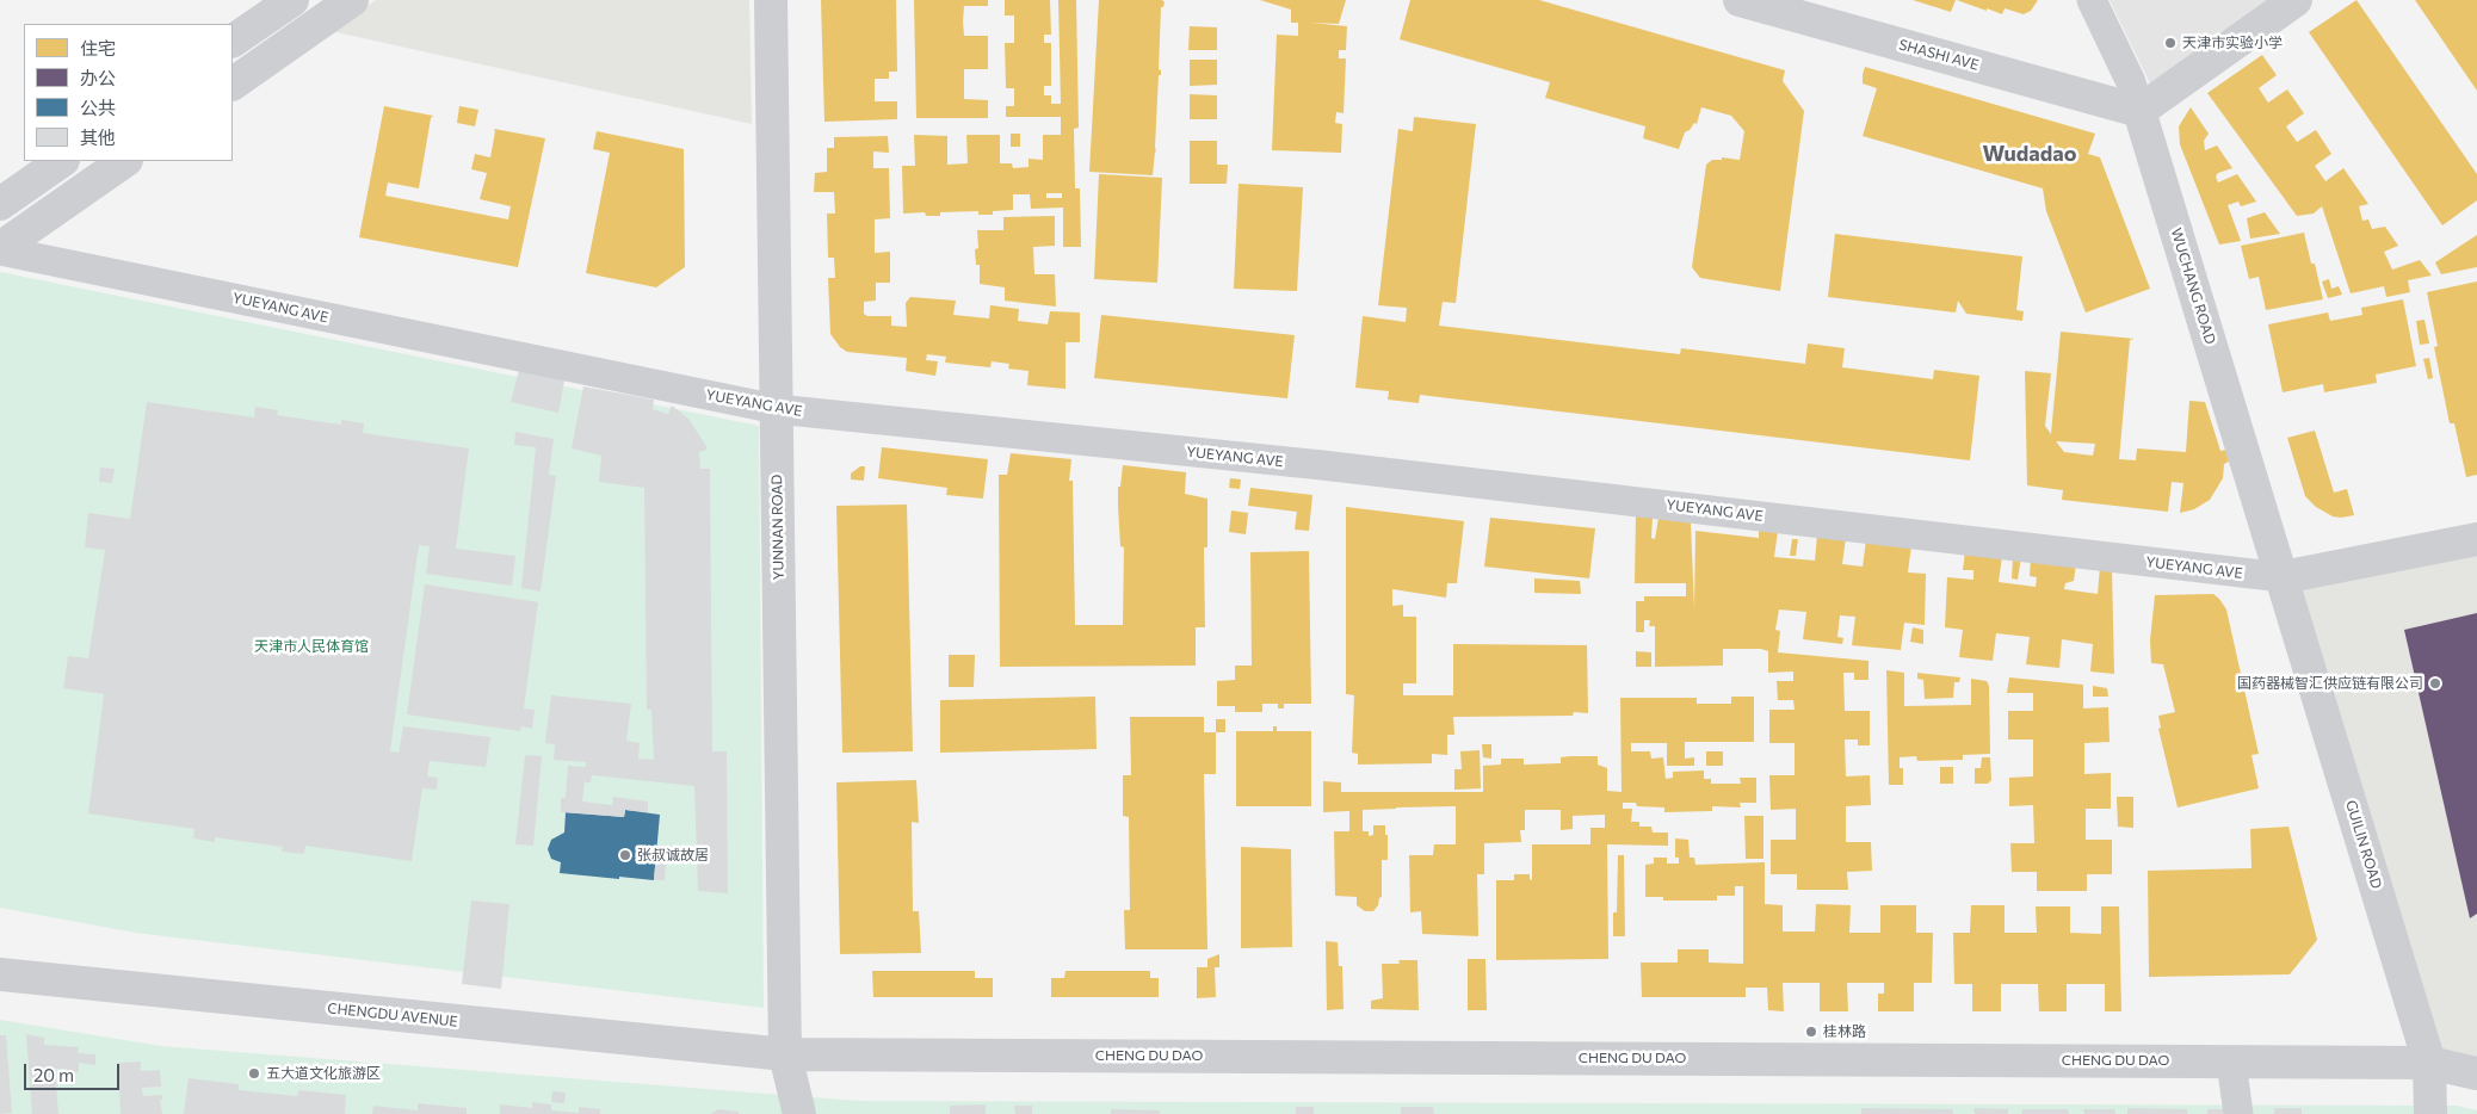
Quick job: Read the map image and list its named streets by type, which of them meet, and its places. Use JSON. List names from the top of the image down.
{
  "streets": {
    "street": [
      "SHASHI AVE",
      "WUCHANG ROAD",
      "YUEYANG AVE",
      "YUNNAN ROAD",
      "GUILIN ROAD",
      "CHENGDU AVENUE",
      "CHENG DU DAO"
    ]
  },
  "crossings": [
    ["SHASHI AVE", "WUCHANG ROAD"],
    ["WUCHANG ROAD", "YUEYANG AVE"],
    ["WUCHANG ROAD", "GUILIN ROAD"],
    ["YUEYANG AVE", "YUNNAN ROAD"],
    ["YUEYANG AVE", "GUILIN ROAD"],
    ["YUNNAN ROAD", "CHENGDU AVENUE"],
    ["YUNNAN ROAD", "CHENG DU DAO"],
    ["GUILIN ROAD", "CHENG DU DAO"],
    ["CHENGDU AVENUE", "CHENG DU DAO"]
  ],
  "districts": ["Wudadao"],
  "parks": ["天津市人民体育馆"],
  "places": [
    "天津市实验小学",
    "国药器械智汇供应链有限公司",
    "张叔诚故居",
    "桂林路",
    "五大道文化旅游区"
  ],
  "legend": [
    "住宅",
    "办公",
    "公共",
    "其他"
  ],
  "scale_bar": "20 m"
}
